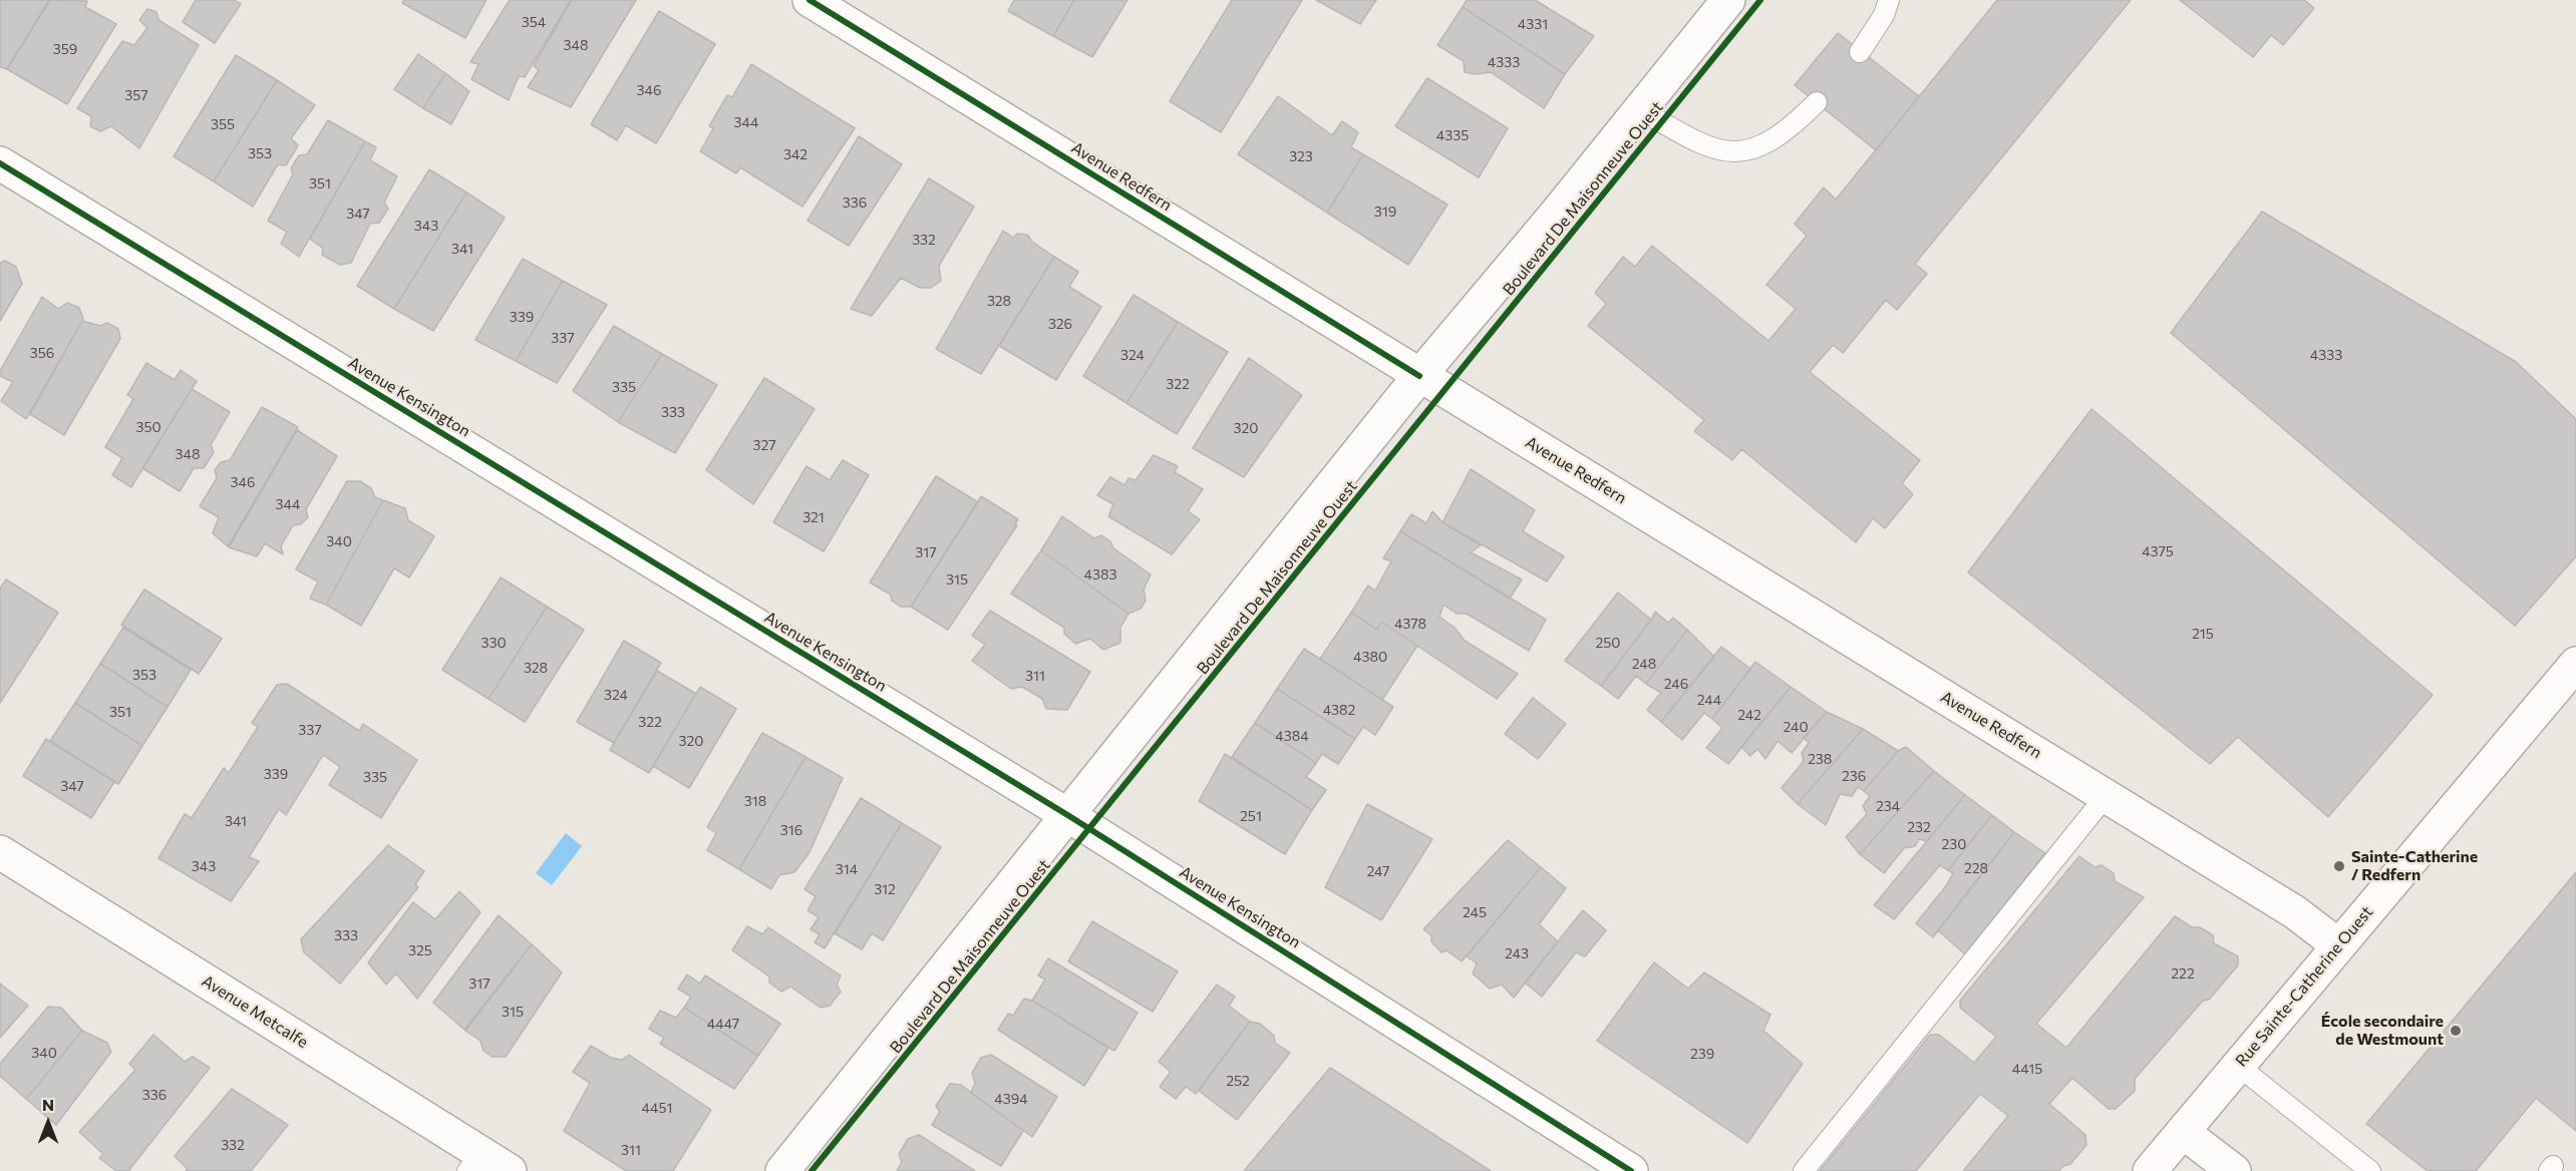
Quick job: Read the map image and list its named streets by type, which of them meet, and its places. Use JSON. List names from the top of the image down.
{
  "streets": {
    "street": [
      "Avenue Redfern",
      "Boulevard De Maisonneuve Ouest",
      "Avenue Kensington",
      "Rue Sainte-Catherine Ouest",
      "Avenue Metcalfe"
    ]
  },
  "crossings": [
    ["Avenue Redfern", "Boulevard De Maisonneuve Ouest"],
    ["Avenue Redfern", "Rue Sainte-Catherine Ouest"],
    ["Boulevard De Maisonneuve Ouest", "Avenue Kensington"]
  ],
  "places": ["Sainte-Catherine / Redfern", "École secondaire de Westmount"],
  "house_numbers": [
    "354",
    "4331",
    "348",
    "359",
    "4333",
    "346",
    "357",
    "344",
    "355",
    "4335",
    "353",
    "342",
    "323",
    "351",
    "336",
    "319",
    "347",
    "343",
    "332",
    "341",
    "328",
    "339",
    "326",
    "337",
    "356",
    "324",
    "4333",
    "322",
    "335",
    "333",
    "350",
    "320",
    "327",
    "348",
    "346",
    "344",
    "321",
    "340",
    "4375",
    "317",
    "4383",
    "315",
    "4378",
    "215",
    "330",
    "250",
    "4380",
    "248",
    "328",
    "353",
    "311",
    "246",
    "324",
    "244",
    "4382",
    "351",
    "242",
    "322",
    "240",
    "337",
    "4384",
    "320",
    "238",
    "339",
    "236",
    "335",
    "347",
    "318",
    "234",
    "251",
    "341",
    "232",
    "316",
    "230",
    "343",
    "228",
    "314",
    "247",
    "312",
    "245",
    "333",
    "325",
    "243",
    "222",
    "317",
    "315",
    "4447",
    "340",
    "239",
    "4415",
    "252",
    "336",
    "4394",
    "4451",
    "332",
    "311"
  ],
  "north": "top"
}
